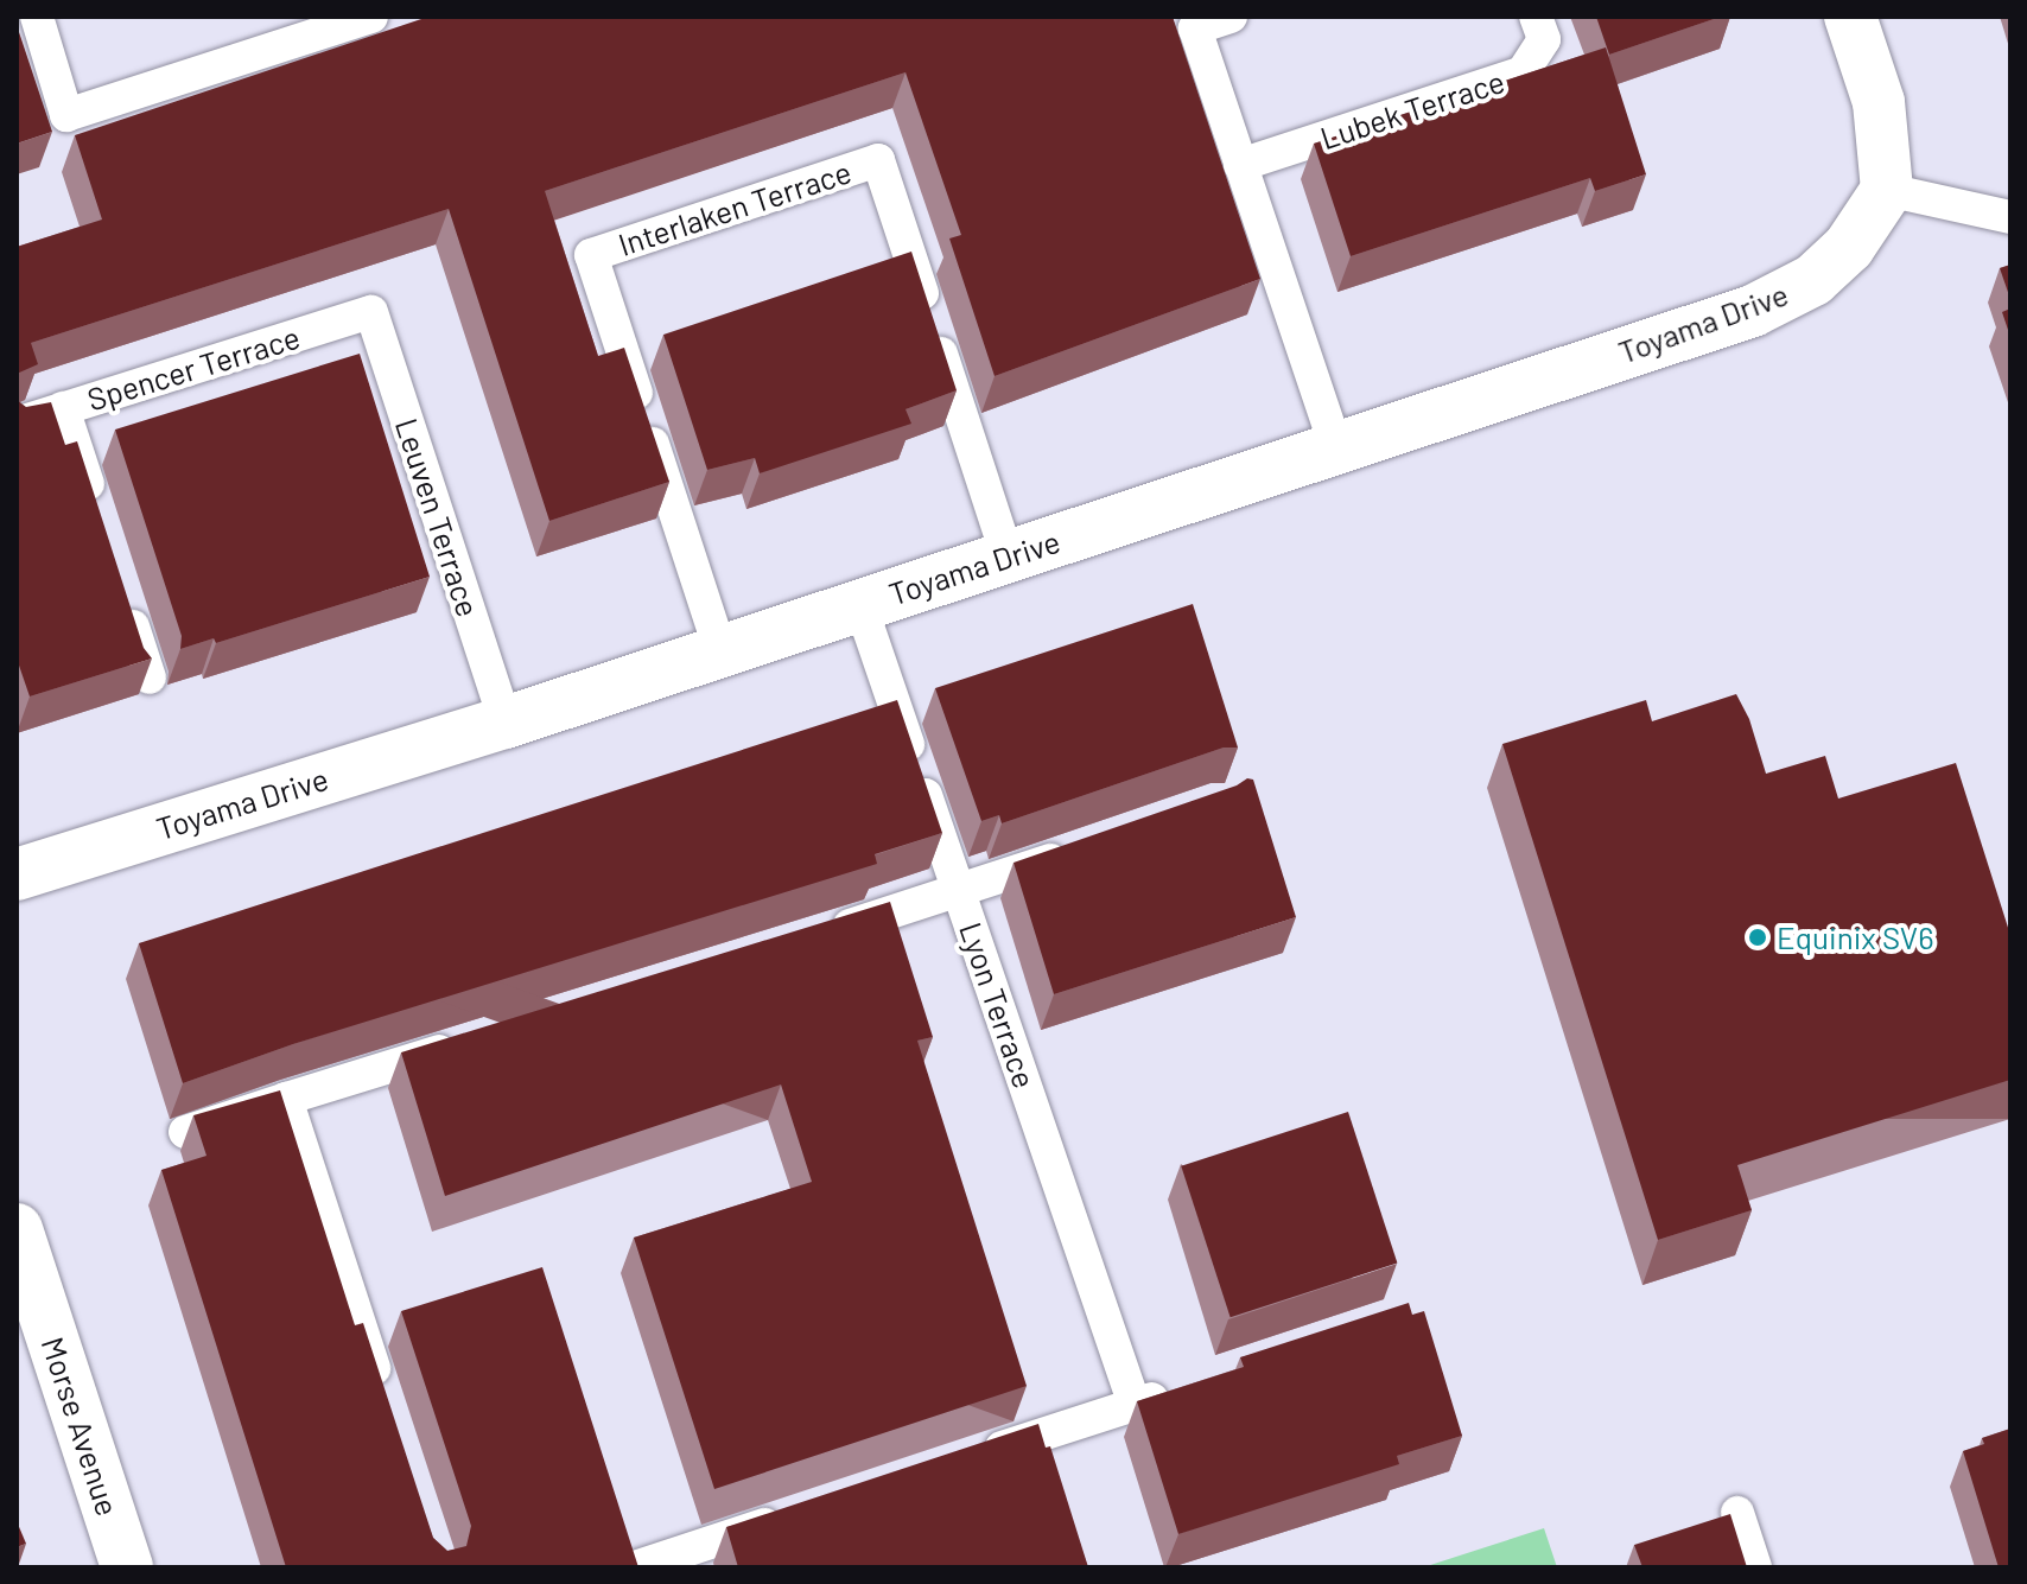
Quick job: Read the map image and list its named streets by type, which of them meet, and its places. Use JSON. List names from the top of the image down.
{
  "streets": {
    "street": ["Toyama Drive", "Morse Avenue"],
    "lane": [
      "Lubek Terrace",
      "Interlaken Terrace",
      "Spencer Terrace",
      "Leuven Terrace",
      "Lyon Terrace"
    ]
  },
  "crossings": [
    ["Interlaken Terrace", "Toyama Drive"],
    ["Toyama Drive", "Leuven Terrace"],
    ["Toyama Drive", "Lyon Terrace"],
    ["Spencer Terrace", "Leuven Terrace"]
  ],
  "places": ["Equinix SV6"]
}
